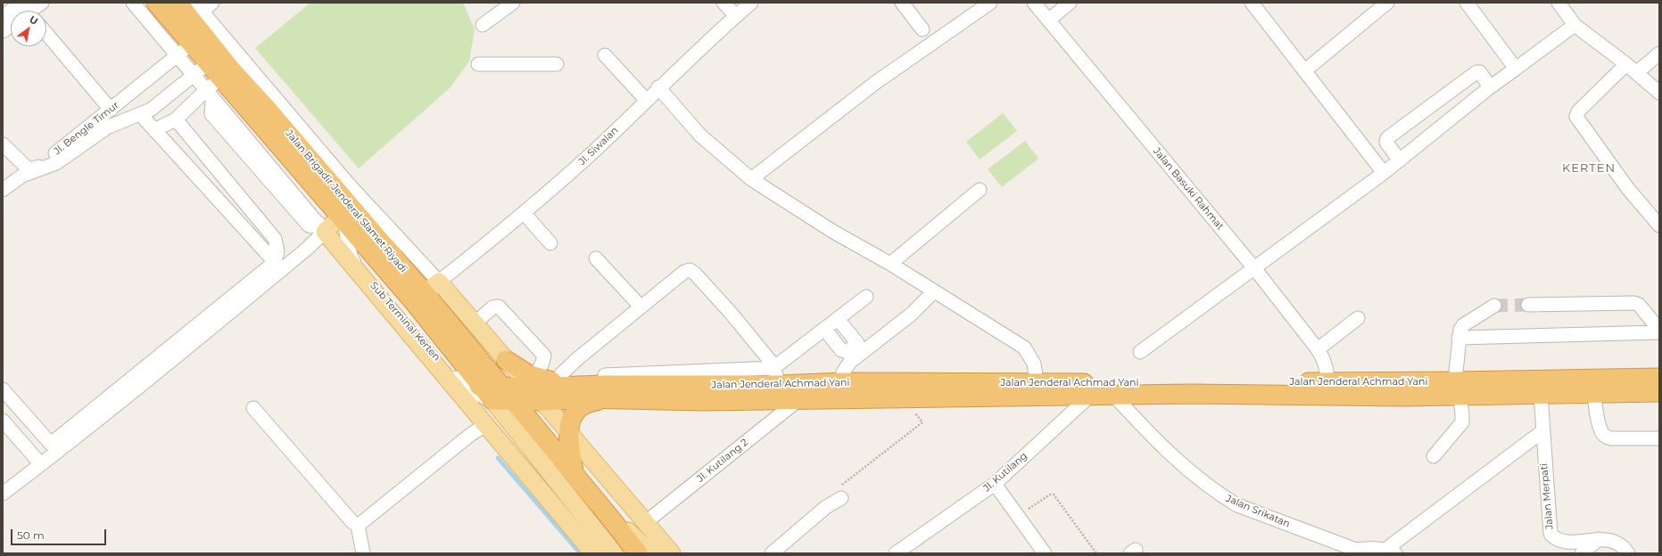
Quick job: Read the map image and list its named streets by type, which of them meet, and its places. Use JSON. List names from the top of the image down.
{
  "streets": {
    "highway": ["Jalan Brigadir Jenderal Slamet Riyadi", "Jalan Jenderal Achmad Yani"],
    "street": [
      "Jl. Bengle Timur",
      "Jl. Siwalan",
      "Jalan Basuki Rahmat",
      "Sub Terminal Kerten",
      "Jl. Kutilang 2",
      "Jl. Kutilang",
      "Jalan Merpati",
      "Jalan Srikatan"
    ]
  },
  "crossings": [
    ["Jl. Bengle Timur", "Jalan Brigadir Jenderal Slamet Riyadi"],
    ["Jalan Brigadir Jenderal Slamet Riyadi", "Sub Terminal Kerten"],
    ["Jalan Brigadir Jenderal Slamet Riyadi", "Jalan Jenderal Achmad Yani"],
    ["Sub Terminal Kerten", "Jalan Jenderal Achmad Yani"],
    ["Jalan Jenderal Achmad Yani", "Jl. Kutilang 2"],
    ["Jalan Jenderal Achmad Yani", "Jl. Kutilang"],
    ["Jalan Jenderal Achmad Yani", "Jalan Merpati"],
    ["Jalan Jenderal Achmad Yani", "Jalan Srikatan"]
  ],
  "districts": ["KERTEN"],
  "scale_bar": "50 m",
  "north": "top right"
}
